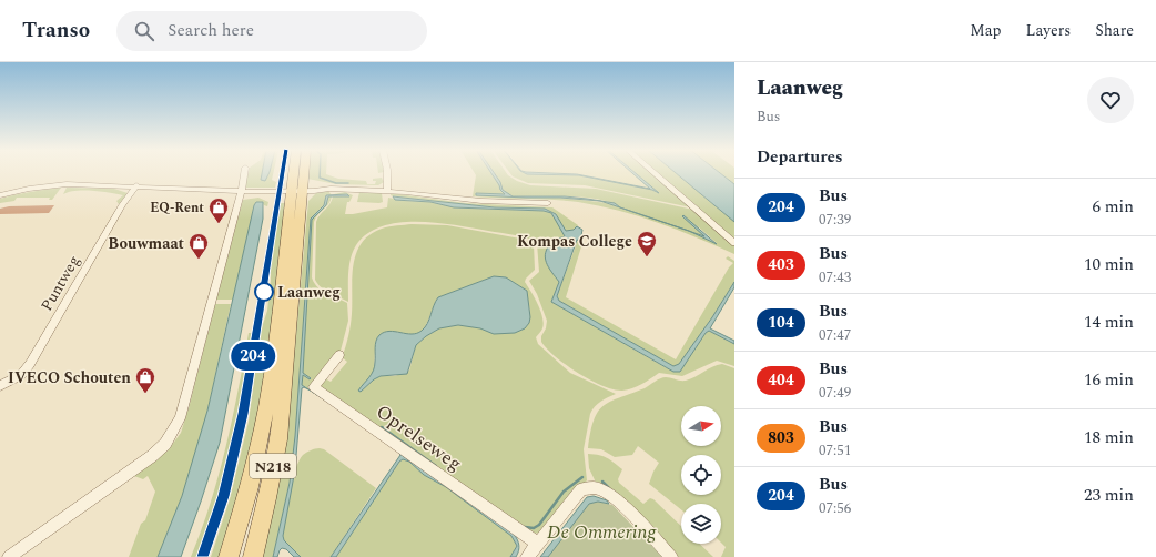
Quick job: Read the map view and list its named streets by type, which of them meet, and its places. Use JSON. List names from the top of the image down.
{
  "streets": {
    "main road": ["N218"],
    "street": ["Puntweg", "Oprelseweg"]
  },
  "parks": ["De Ommering"],
  "places": {
    "shop": ["EQ-Rent", "Bouwmaat", "IVECO Schouten"],
    "school or university": ["Kompas College"],
    "other": ["Laanweg"]
  },
  "lines": ["bus line 204"],
  "north": "right",
  "page": {
    "header": "Transo",
    "search": "Search here",
    "nav": ["Map", "Layers", "Share"],
    "on_map": "204",
    "heading": [
      ["Laanweg", "Bus"],
      "Departures"
    ],
    "list": [
      {
        "mark": "204",
        "name": "Bus",
        "note": "07:39",
        "value": "6 min"
      },
      {
        "mark": "403",
        "name": "Bus",
        "note": "07:43",
        "value": "10 min"
      },
      {
        "mark": "104",
        "name": "Bus",
        "note": "07:47",
        "value": "14 min"
      },
      {
        "mark": "404",
        "name": "Bus",
        "note": "07:49",
        "value": "16 min"
      },
      {
        "mark": "803",
        "name": "Bus",
        "note": "07:51",
        "value": "18 min"
      },
      {
        "mark": "204",
        "name": "Bus",
        "note": "07:56",
        "value": "23 min"
      }
    ]
  }
}
